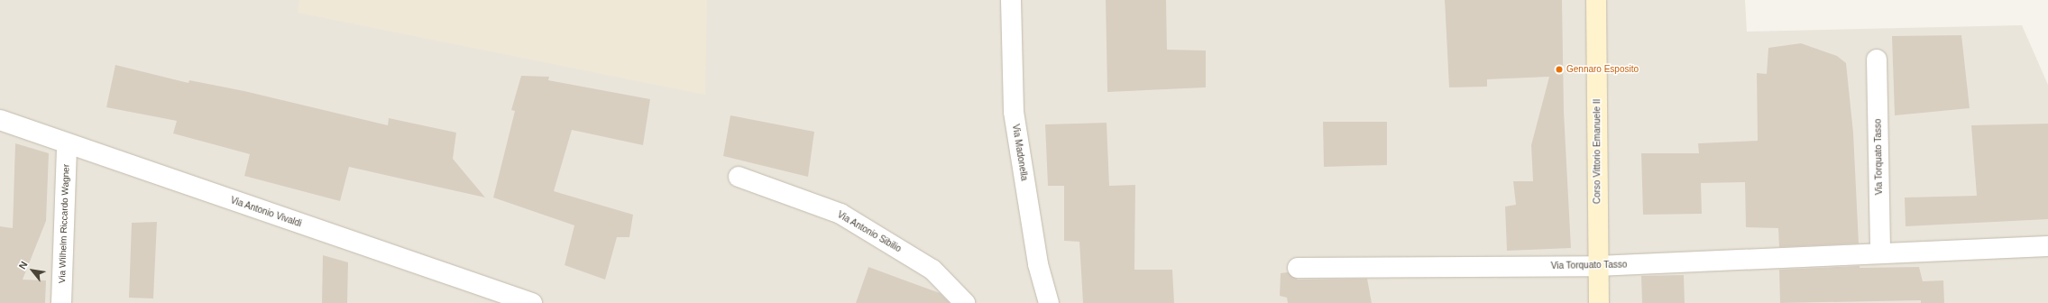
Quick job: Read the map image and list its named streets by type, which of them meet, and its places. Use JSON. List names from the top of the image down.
{
  "streets": {
    "main road": ["Corso Vittorio Emanuele II"],
    "street": [
      "Via Madonella",
      "Via Torquato Tasso",
      "Via Antonio Vivaldi",
      "Via Wilhelm Riccardo Wagner",
      "Via Antonio Sibilio"
    ]
  },
  "crossings": [
    ["Corso Vittorio Emanuele II", "Via Torquato Tasso"],
    ["Via Antonio Vivaldi", "Via Wilhelm Riccardo Wagner"]
  ],
  "places": ["Gennaro Esposito"],
  "north": "top left"
}
